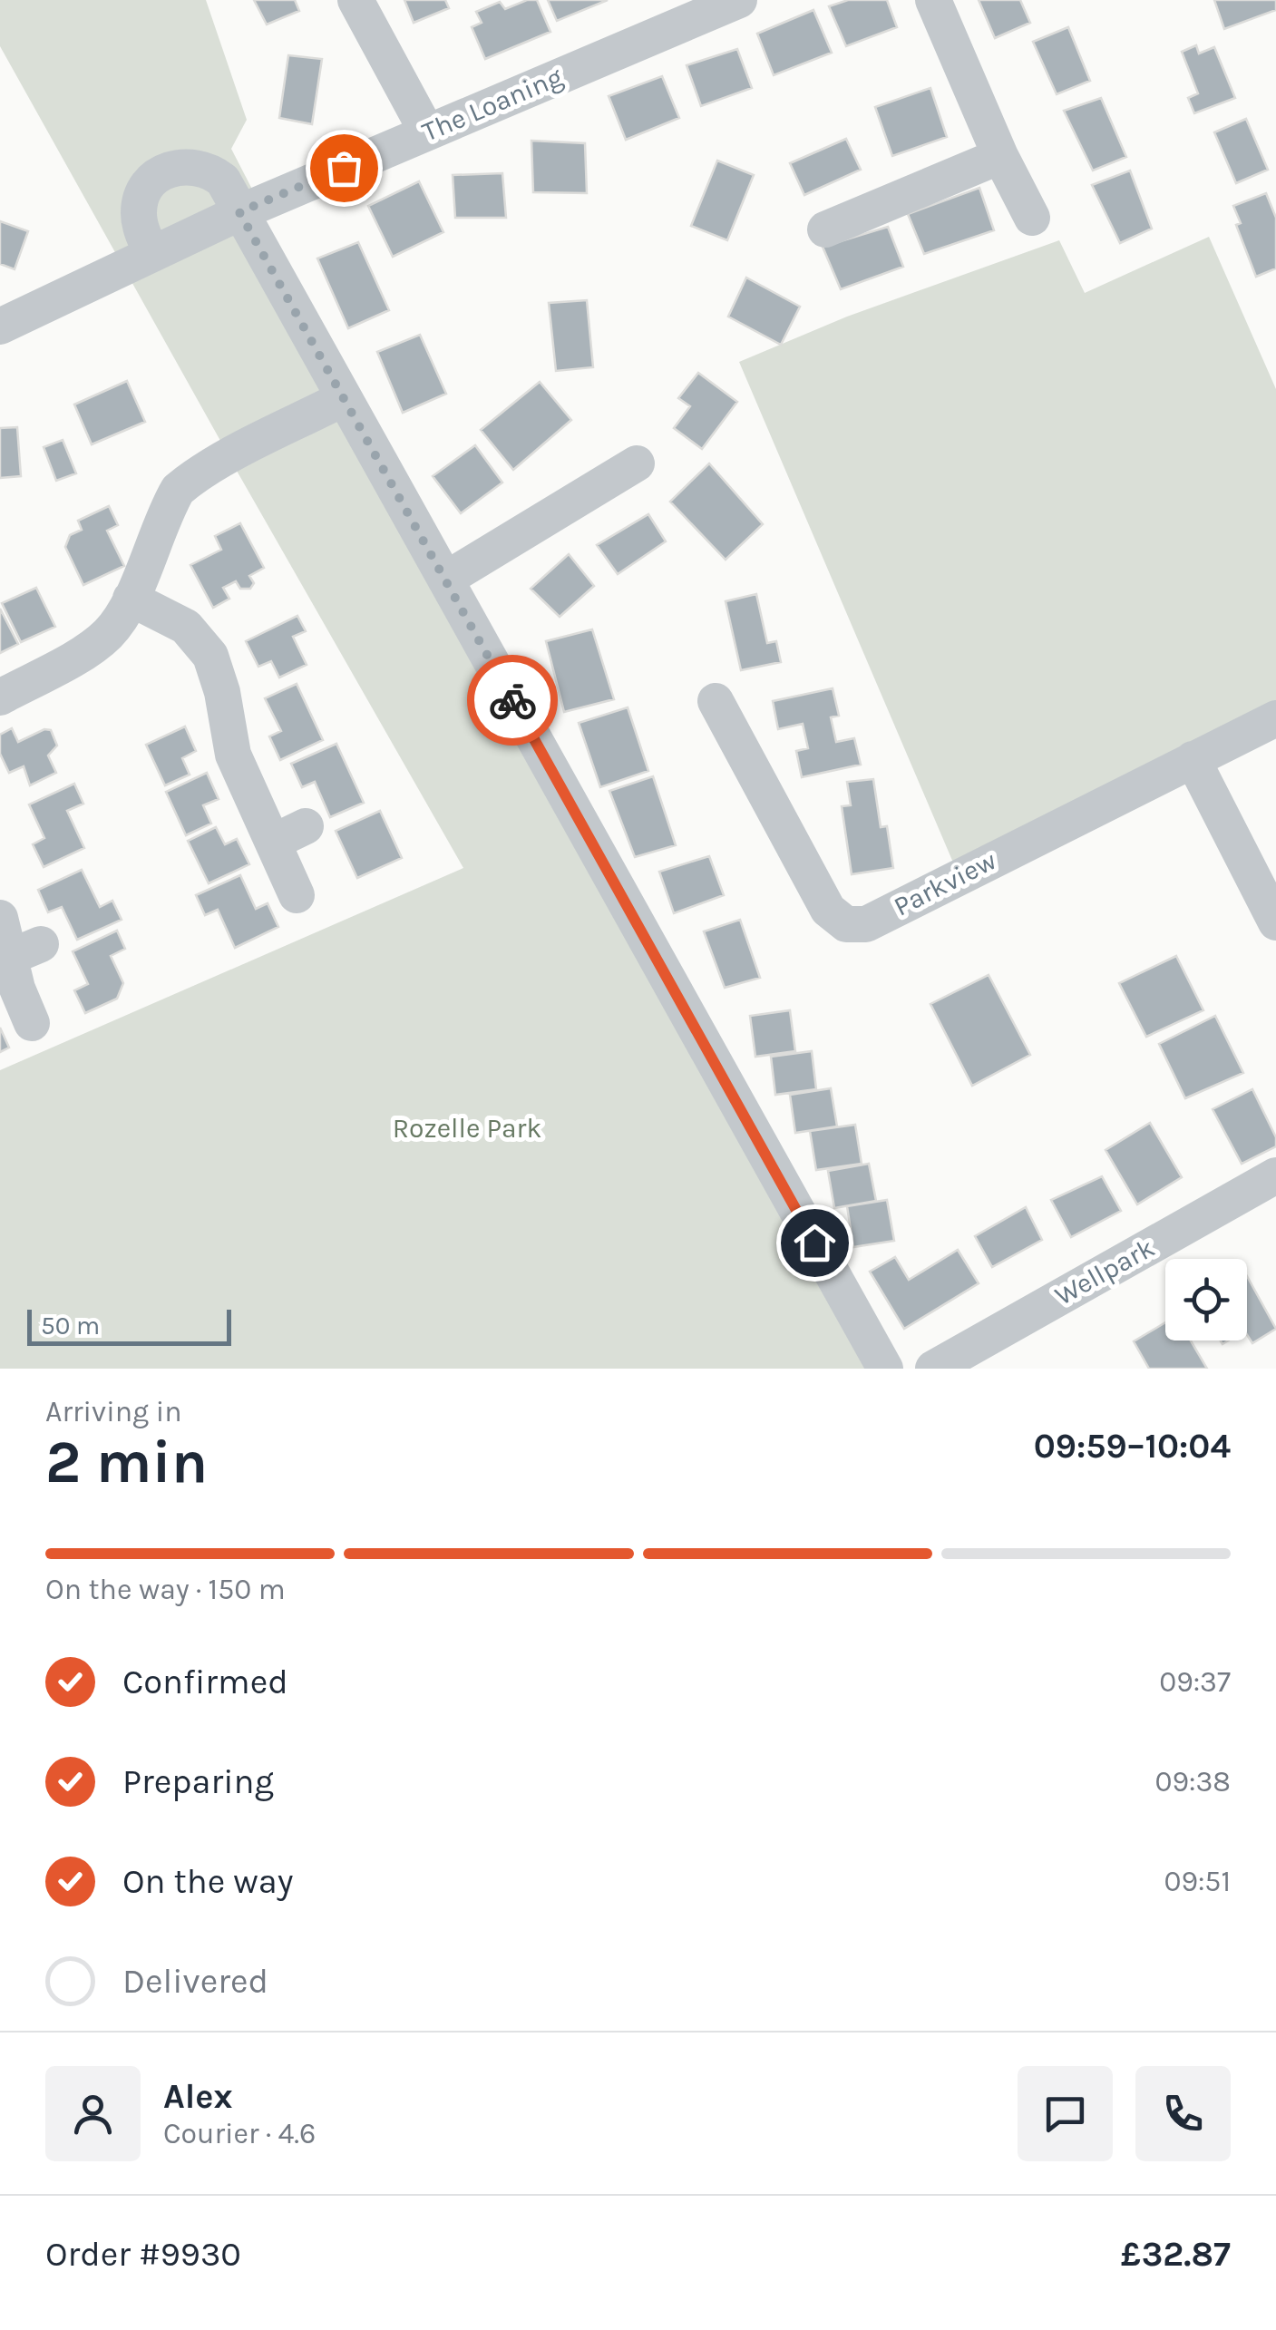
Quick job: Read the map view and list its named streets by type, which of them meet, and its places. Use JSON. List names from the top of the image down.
{
  "streets": {
    "street": ["The Loaning", "Parkview", "Wellpark"]
  },
  "parks": ["Rozelle Park"],
  "scale_bar": "50 m",
  "page": {
    "scale": "50 m",
    "heading": ["2 min", "Arriving in", "09:59–10:04"],
    "panel": [
      "Alex",
      "Courier · 4.6",
      "Order #9930",
      "£32.87"
    ],
    "bar": "On the way · 150 m",
    "list": [
      ["Confirmed", "09:37"],
      ["Preparing", "09:38"],
      ["On the way", "09:51"],
      "Delivered"
    ]
  }
}
